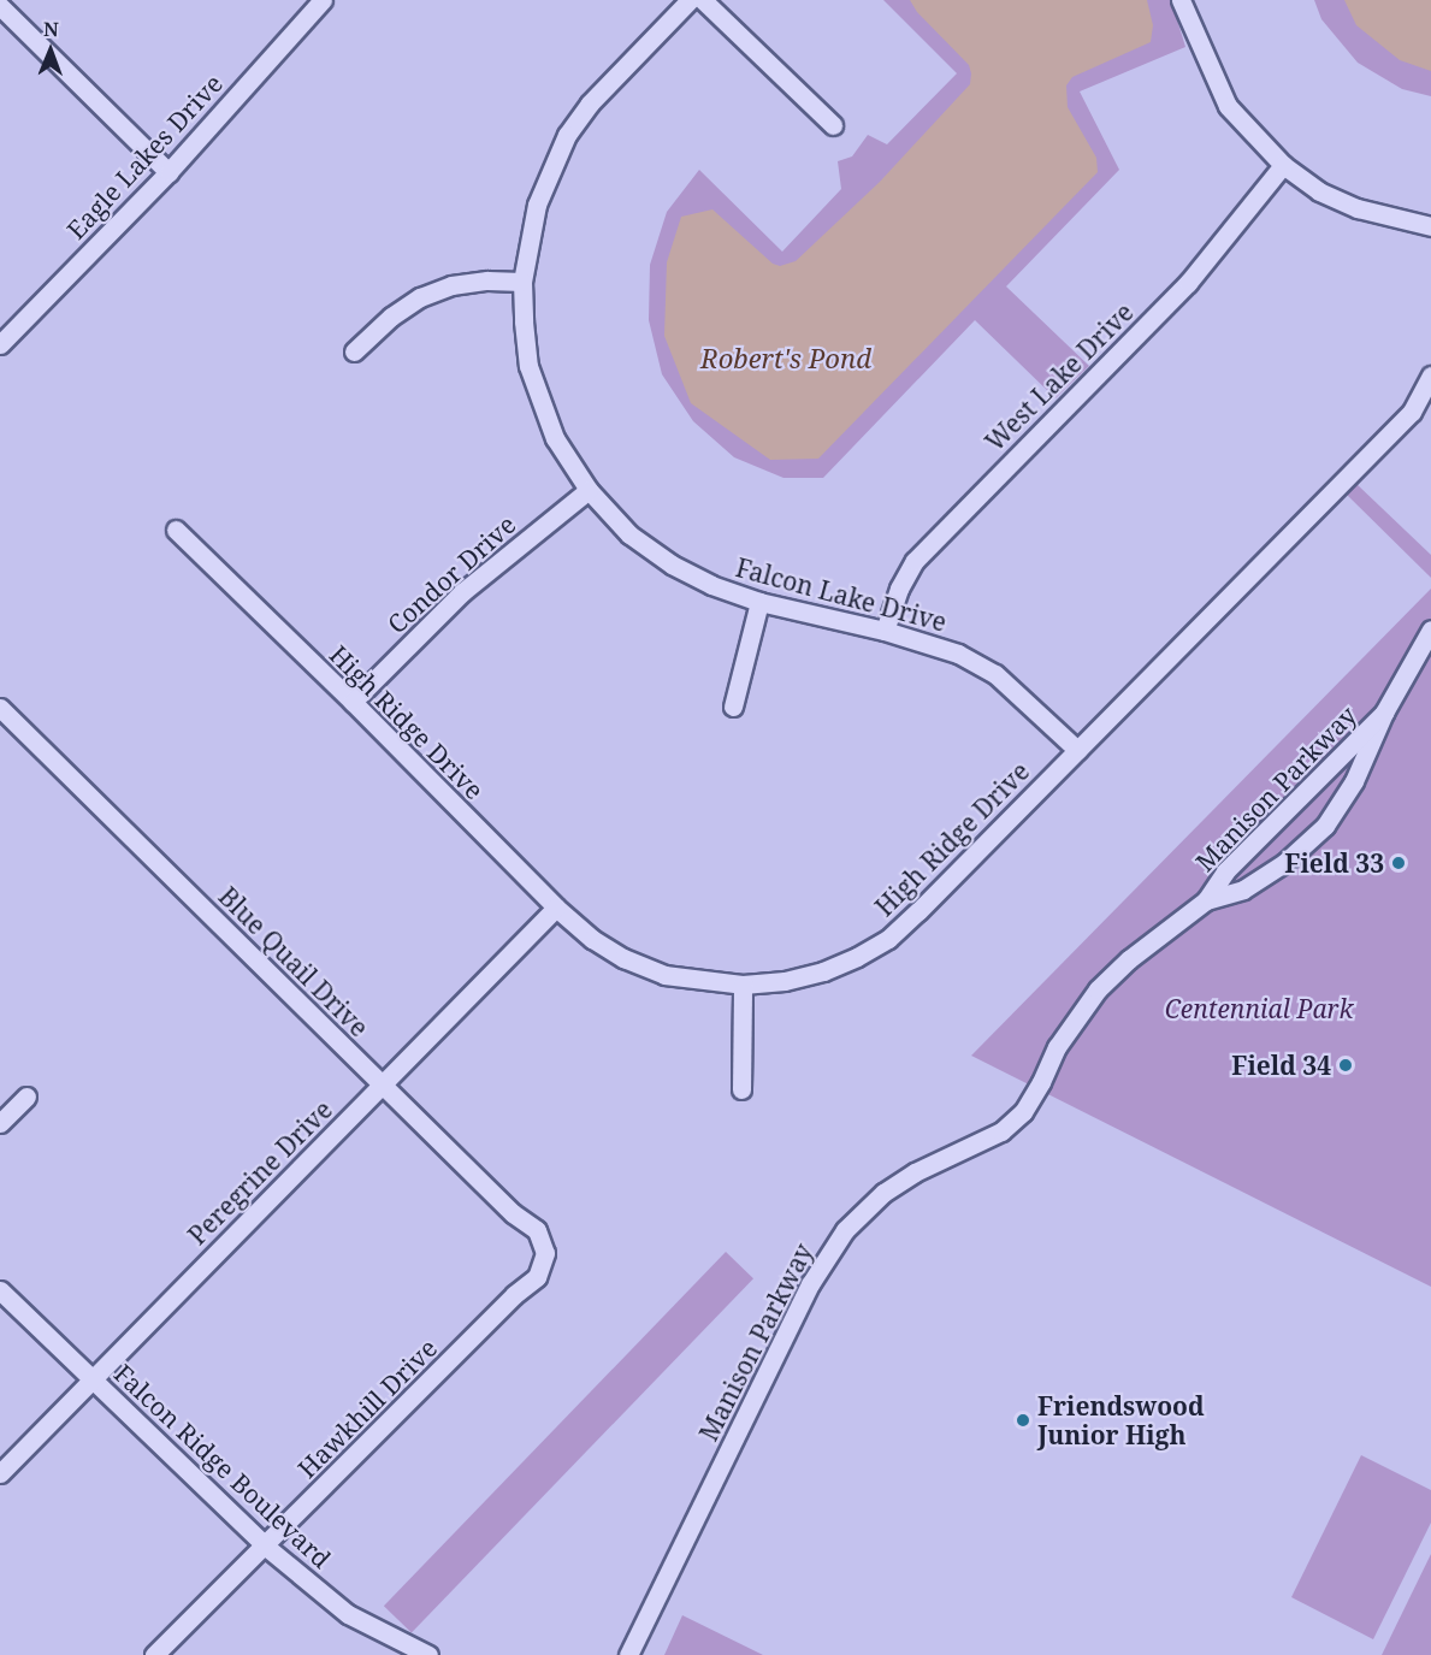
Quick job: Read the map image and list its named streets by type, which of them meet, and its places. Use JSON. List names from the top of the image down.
{
  "streets": {
    "street": [
      "Eagle Lakes Drive",
      "West Lake Drive",
      "Condor Drive",
      "Falcon Lake Drive",
      "High Ridge Drive",
      "Manison Parkway",
      "Blue Quail Drive",
      "Peregrine Drive",
      "Hawkhill Drive",
      "Falcon Ridge Boulevard"
    ]
  },
  "crossings": [
    ["West Lake Drive", "Falcon Lake Drive"],
    ["Condor Drive", "Falcon Lake Drive"],
    ["Condor Drive", "High Ridge Drive"],
    ["Falcon Lake Drive", "High Ridge Drive"],
    ["High Ridge Drive", "Peregrine Drive"],
    ["Blue Quail Drive", "Peregrine Drive"],
    ["Blue Quail Drive", "Hawkhill Drive"],
    ["Peregrine Drive", "Falcon Ridge Boulevard"],
    ["Hawkhill Drive", "Falcon Ridge Boulevard"]
  ],
  "water": ["Robert's Pond"],
  "parks": ["Centennial Park"],
  "places": ["Field 33", "Field 34", "Friendswood Junior High"],
  "north": "top"
}
